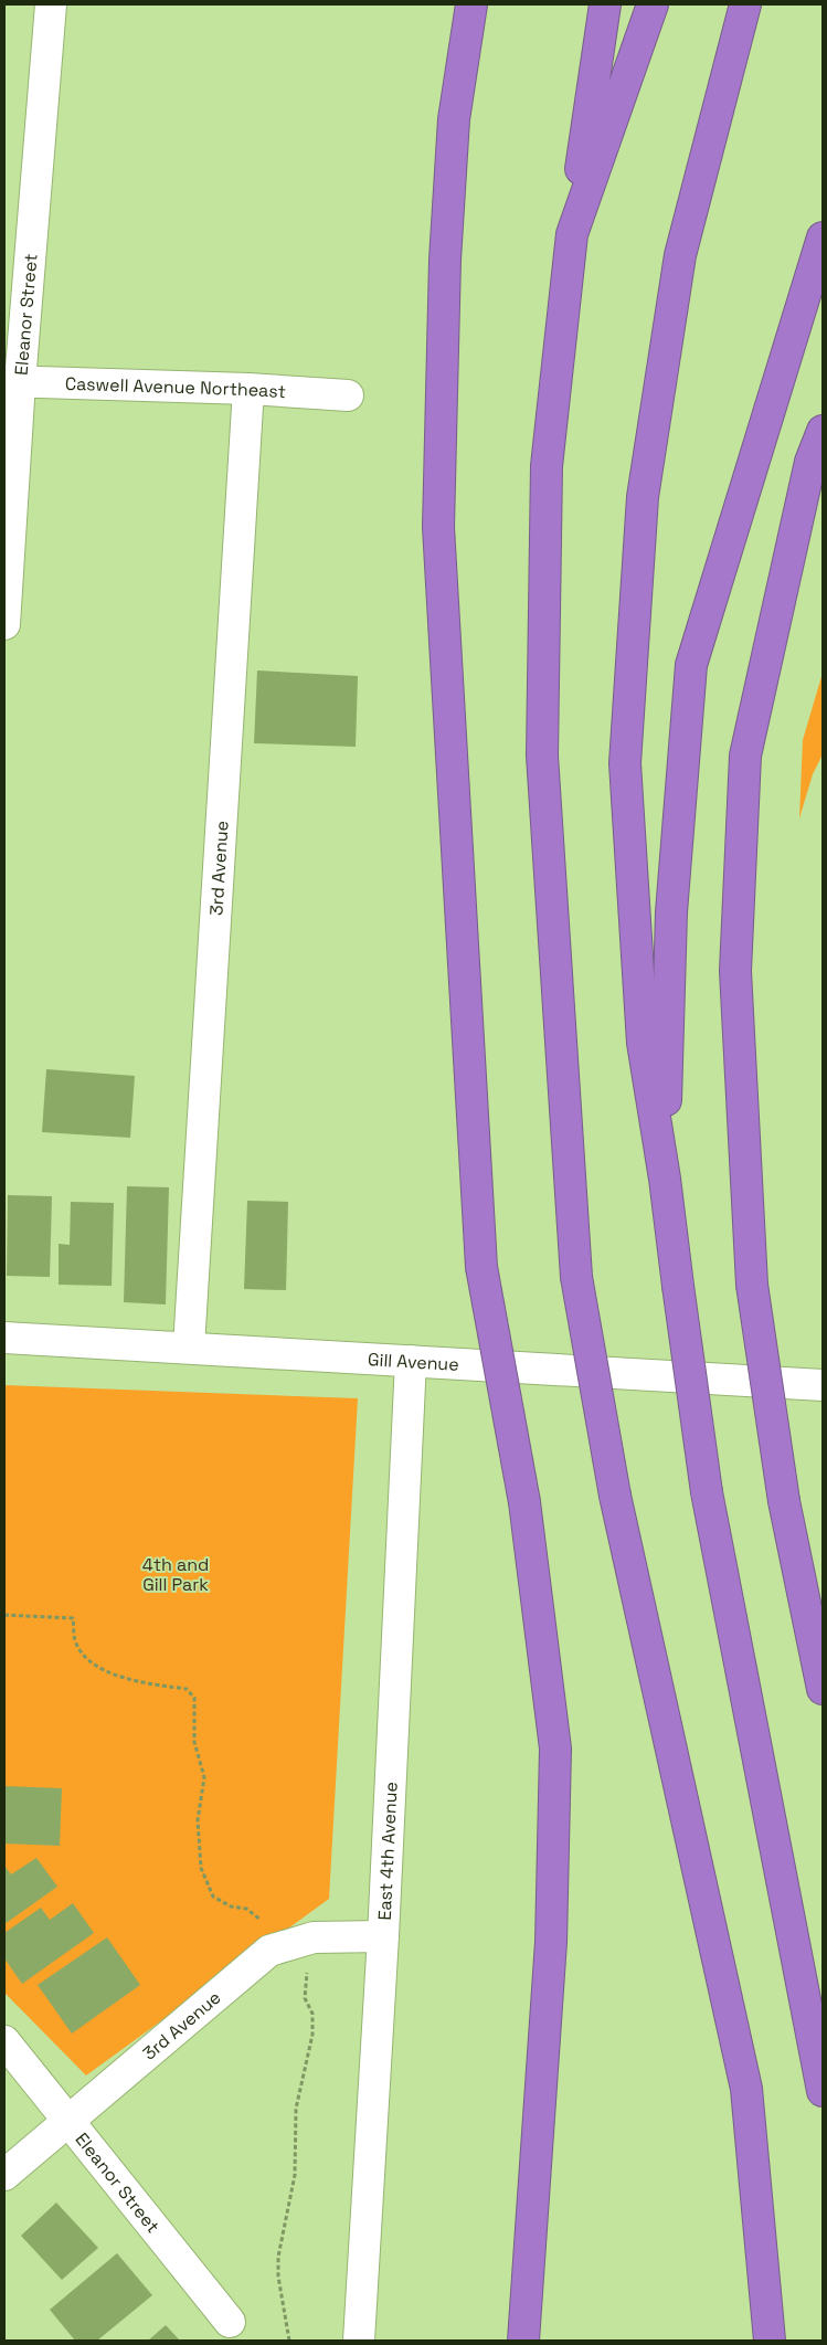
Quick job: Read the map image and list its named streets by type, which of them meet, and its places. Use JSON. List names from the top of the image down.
{
  "streets": {
    "street": [
      "Eleanor Street",
      "Caswell Avenue Northeast",
      "3rd Avenue",
      "Gill Avenue",
      "East 4th Avenue"
    ]
  },
  "crossings": [
    ["Eleanor Street", "Caswell Avenue Northeast"],
    ["Eleanor Street", "3rd Avenue"],
    ["Caswell Avenue Northeast", "3rd Avenue"],
    ["3rd Avenue", "Gill Avenue"],
    ["3rd Avenue", "East 4th Avenue"],
    ["Gill Avenue", "East 4th Avenue"]
  ],
  "parks": ["4th and Gill Park"]
}
